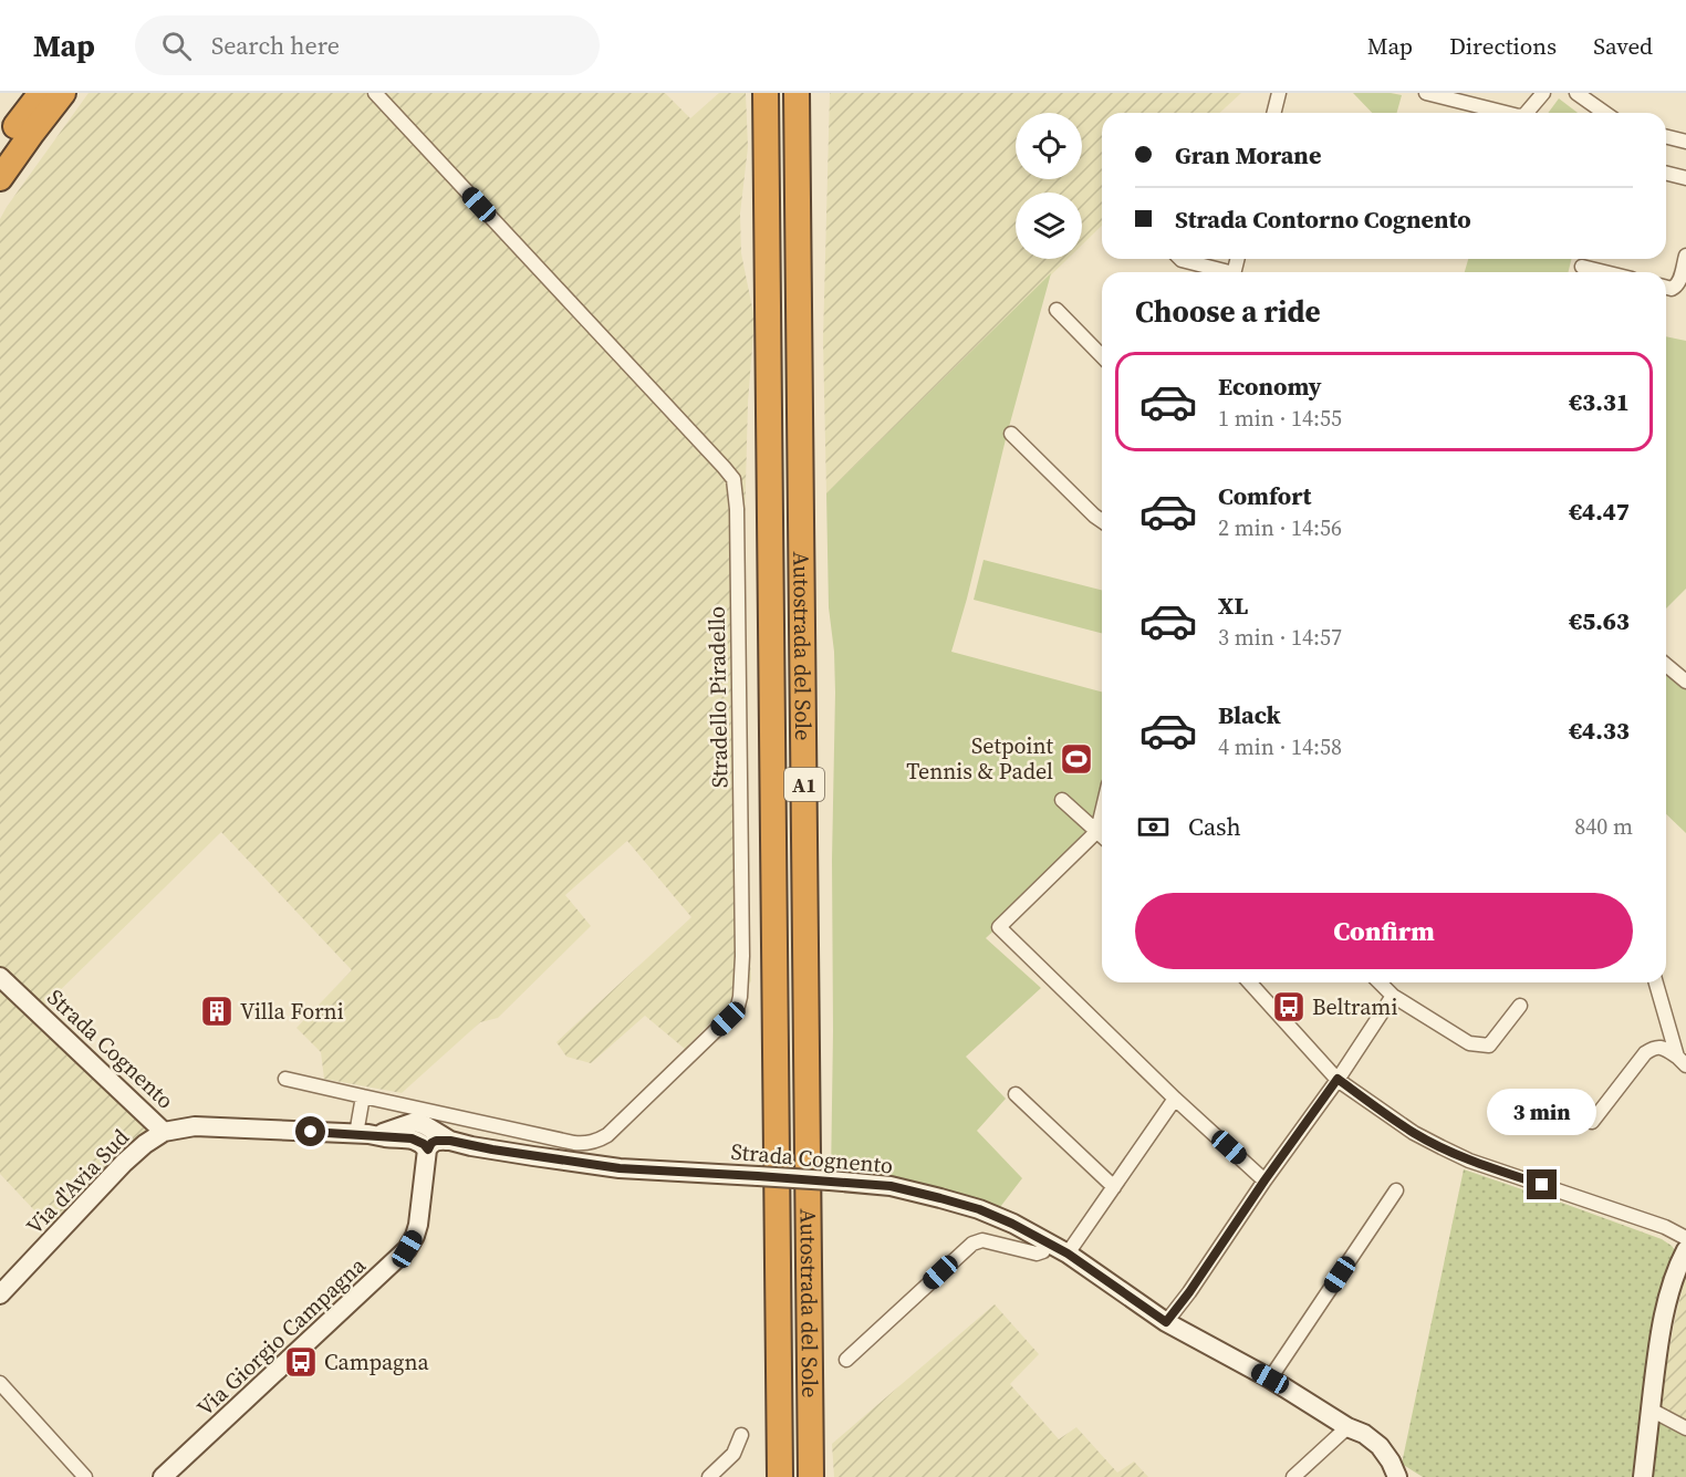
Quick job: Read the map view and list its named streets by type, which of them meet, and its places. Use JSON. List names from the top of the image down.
{
  "streets": {
    "highway": ["Autostrada del Sole", "A1"],
    "street": [
      "Stradello Piradello",
      "Strada Cognento",
      "Via d'Avia Sud",
      "Via Giorgio Campagna"
    ]
  },
  "crossings": [
    ["Strada Cognento", "Via d'Avia Sud"],
    ["Strada Cognento", "Via Giorgio Campagna"]
  ],
  "places": {
    "sports": ["Setpoint Tennis & Padel"],
    "bus stop": ["Beltrami", "Campagna"],
    "building": ["Villa Forni"]
  },
  "page": {
    "header": "Map",
    "search": "Search here",
    "nav": ["Map", "Directions", "Saved"],
    "banner": ["Gran Morane", "Strada Contorno Cognento"],
    "heading": "Choose a ride",
    "list": [
      {
        "name": "Economy",
        "note": "1 min · 14:55",
        "value": "€3.31"
      },
      {
        "name": "Comfort",
        "note": "2 min · 14:56",
        "value": "€4.47"
      },
      {
        "name": "XL",
        "note": "3 min · 14:57",
        "value": "€5.63"
      },
      {
        "name": "Black",
        "note": "4 min · 14:58",
        "value": "€4.33"
      }
    ],
    "pay": ["Cash", "840 m"],
    "buttons": "Confirm",
    "bubble": "3 min"
  }
}
